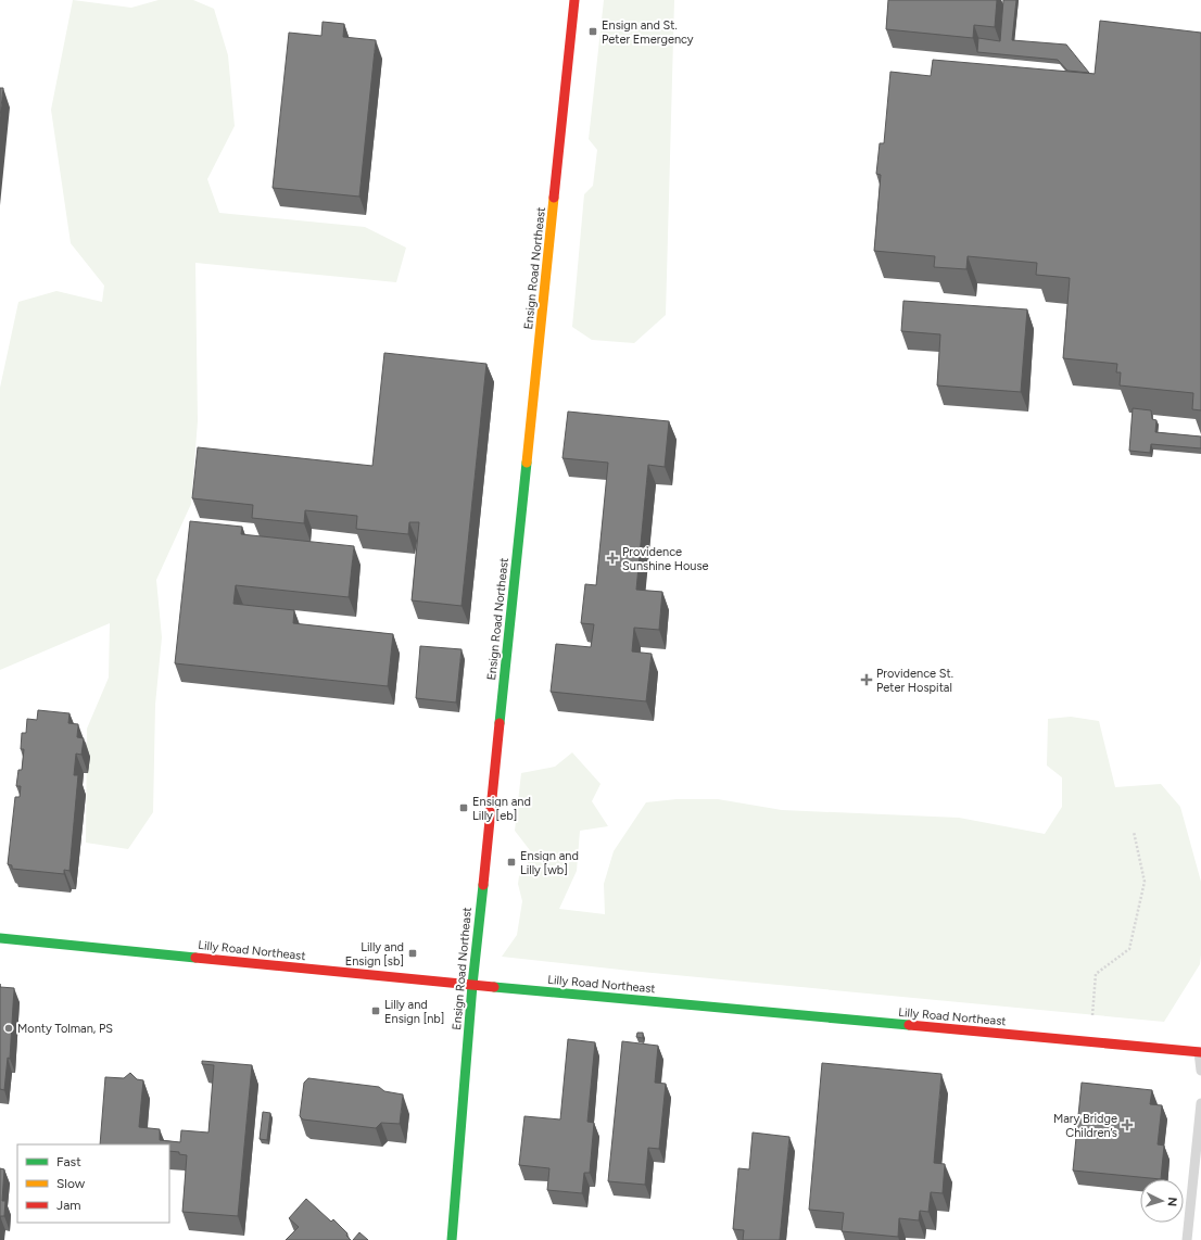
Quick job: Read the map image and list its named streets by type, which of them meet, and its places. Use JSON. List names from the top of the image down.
{
  "streets": {
    "street": ["Ensign Road Northeast", "Lilly Road Northeast"]
  },
  "crossings": [
    ["Ensign Road Northeast", "Lilly Road Northeast"]
  ],
  "places": {
    "transit": [
      "Ensign and St. Peter Emergency",
      "Ensign and Lilly [eb]",
      "Ensign and Lilly [wb]",
      "Lilly and Ensign [sb]",
      "Lilly and Ensign [nb]"
    ],
    "health": ["Providence Sunshine House", "Providence St. Peter Hospital", "Mary Bridge Children’s"],
    "other": ["Monty Tolman, PS"]
  },
  "legend": ["Fast", "Slow", "Jam"],
  "north": "right"
}
